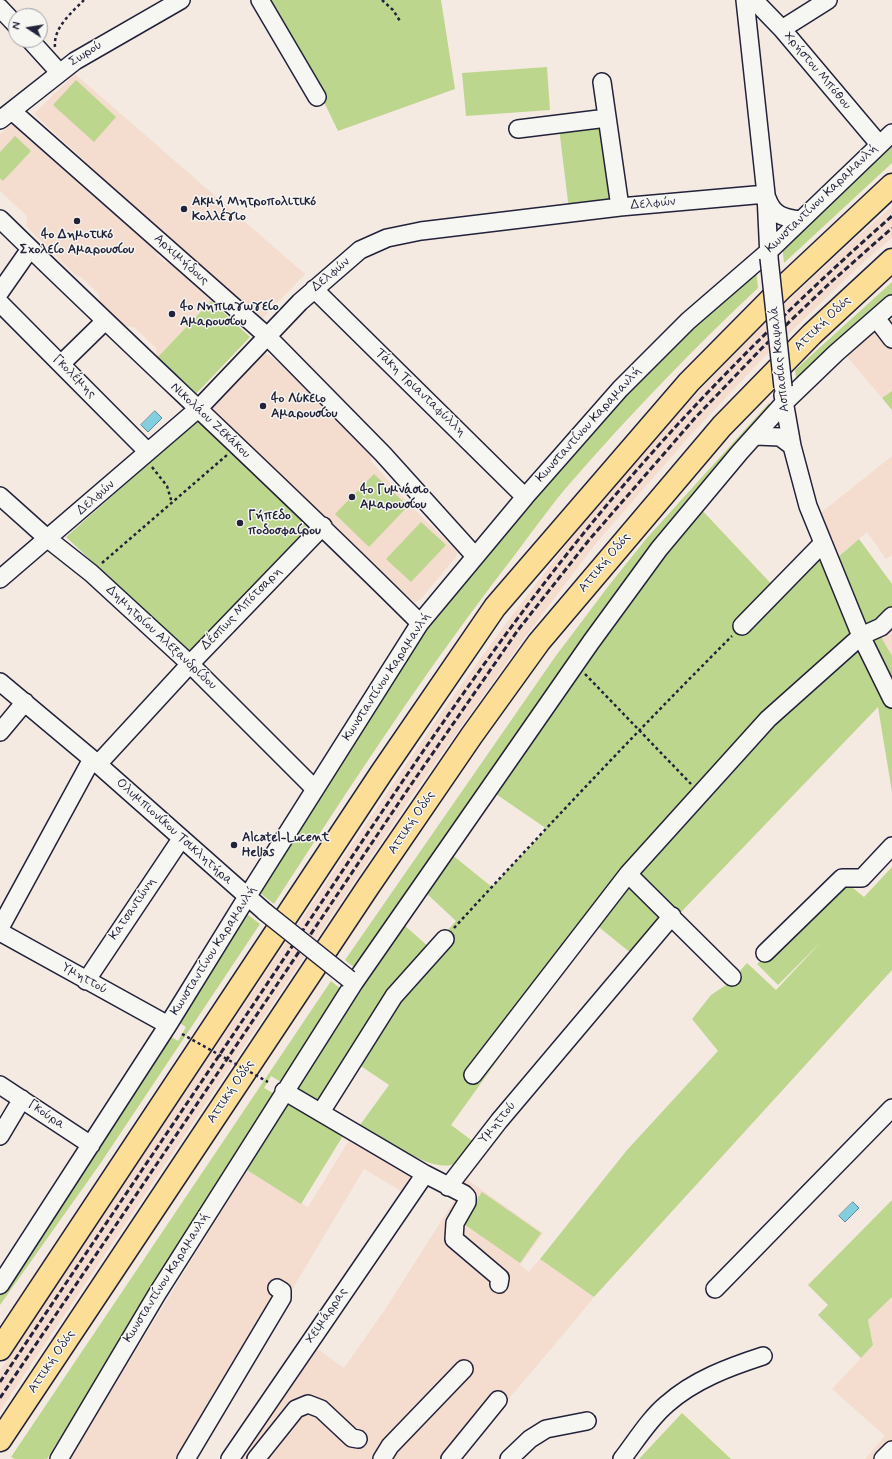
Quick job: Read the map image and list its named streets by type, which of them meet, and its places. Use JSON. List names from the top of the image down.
{
  "streets": {
    "highway": ["Αττική Οδός"],
    "street": [
      "Σωρού",
      "Χρήστου Μπόθου",
      "Κωνσταντίνου Καραμανλή",
      "Δελφών",
      "Αρχιμήδους",
      "Ασπασίας Καψαλά",
      "Γκολέμης",
      "Τάκη Τριανταφύλλη",
      "Νικολάου Ζεκάκου",
      "Δέσπως Μπότσαρη",
      "Δημητρίου Αλεξανδρίδου",
      "Ολυμπιονίκου Τσικλητήρα",
      "Κατσαντώνη",
      "Υμηττού",
      "Γκούρα",
      "Χειμάρρας"
    ]
  },
  "crossings": [
    ["Σωρού", "Αρχιμήδους"],
    ["Χρήστου Μπόθου", "Κωνσταντίνου Καραμανλή"],
    ["Κωνσταντίνου Καραμανλή", "Αρχιμήδους"],
    ["Κωνσταντίνου Καραμανλή", "Ασπασίας Καψαλά"],
    ["Κωνσταντίνου Καραμανλή", "Τάκη Τριανταφύλλη"],
    ["Κωνσταντίνου Καραμανλή", "Νικολάου Ζεκάκου"],
    ["Κωνσταντίνου Καραμανλή", "Δημητρίου Αλεξανδρίδου"],
    ["Κωνσταντίνου Καραμανλή", "Ολυμπιονίκου Τσικλητήρα"],
    ["Κωνσταντίνου Καραμανλή", "Υμηττού"],
    ["Κωνσταντίνου Καραμανλή", "Γκούρα"],
    ["Δελφών", "Αρχιμήδους"],
    ["Δελφών", "Ασπασίας Καψαλά"],
    ["Δελφών", "Γκολέμης"],
    ["Δελφών", "Τάκη Τριανταφύλλη"],
    ["Δελφών", "Νικολάου Ζεκάκου"],
    ["Δελφών", "Δημητρίου Αλεξανδρίδου"],
    ["Νικολάου Ζεκάκου", "Δέσπως Μπότσαρη"],
    ["Δέσπως Μπότσαρη", "Δημητρίου Αλεξανδρίδου"],
    ["Δέσπως Μπότσαρη", "Ολυμπιονίκου Τσικλητήρα"],
    ["Ολυμπιονίκου Τσικλητήρα", "Κατσαντώνη"],
    ["Κατσαντώνη", "Υμηττού"]
  ],
  "places": [
    "Ακμή Μητροπολιτικό Κολλέγιο",
    "4ο Δημοτικό Σχολείο Αμαρουσίου",
    "4ο Νηπιαγωγείο Αμαρουσίου",
    "4ο Λύκειο Αμαρουσίου",
    "4ο Γυμνάσιο Αμαρουσίου",
    "Γήπεδο ποδοσφαίρου",
    "Alcatel-Lucent Hellas"
  ],
  "north": "left"
}
